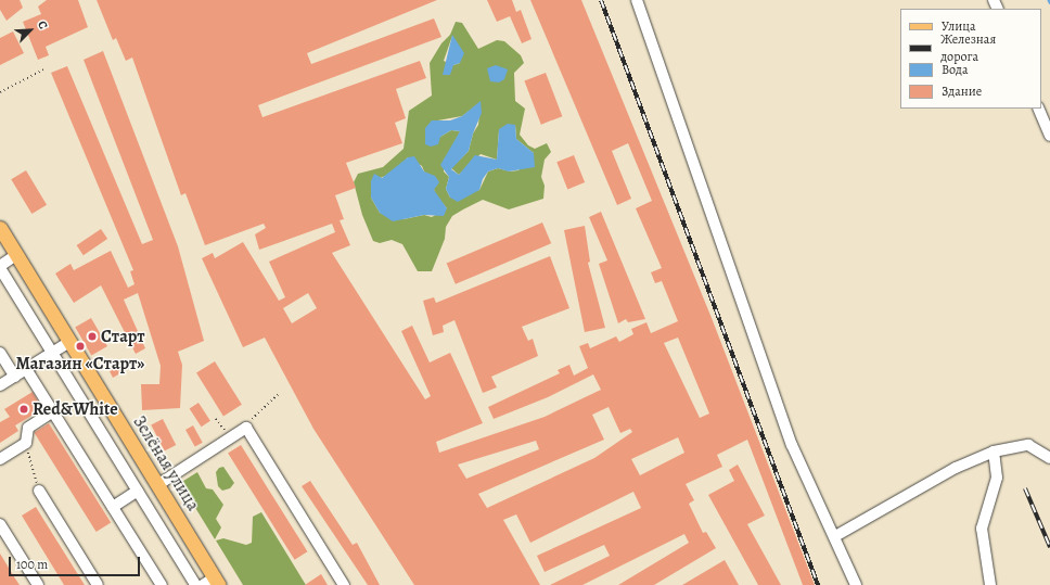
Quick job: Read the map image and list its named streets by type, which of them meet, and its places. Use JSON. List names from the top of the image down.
{
  "streets": {
    "main road": ["Зелёная улица"]
  },
  "places": ["Старт", "Магазин «Старт»", "Red&White"],
  "legend": [
    "Улица",
    "Железная дорога",
    "Вода",
    "Здание"
  ],
  "scale_bar": "100 m",
  "north": "top right"
}
